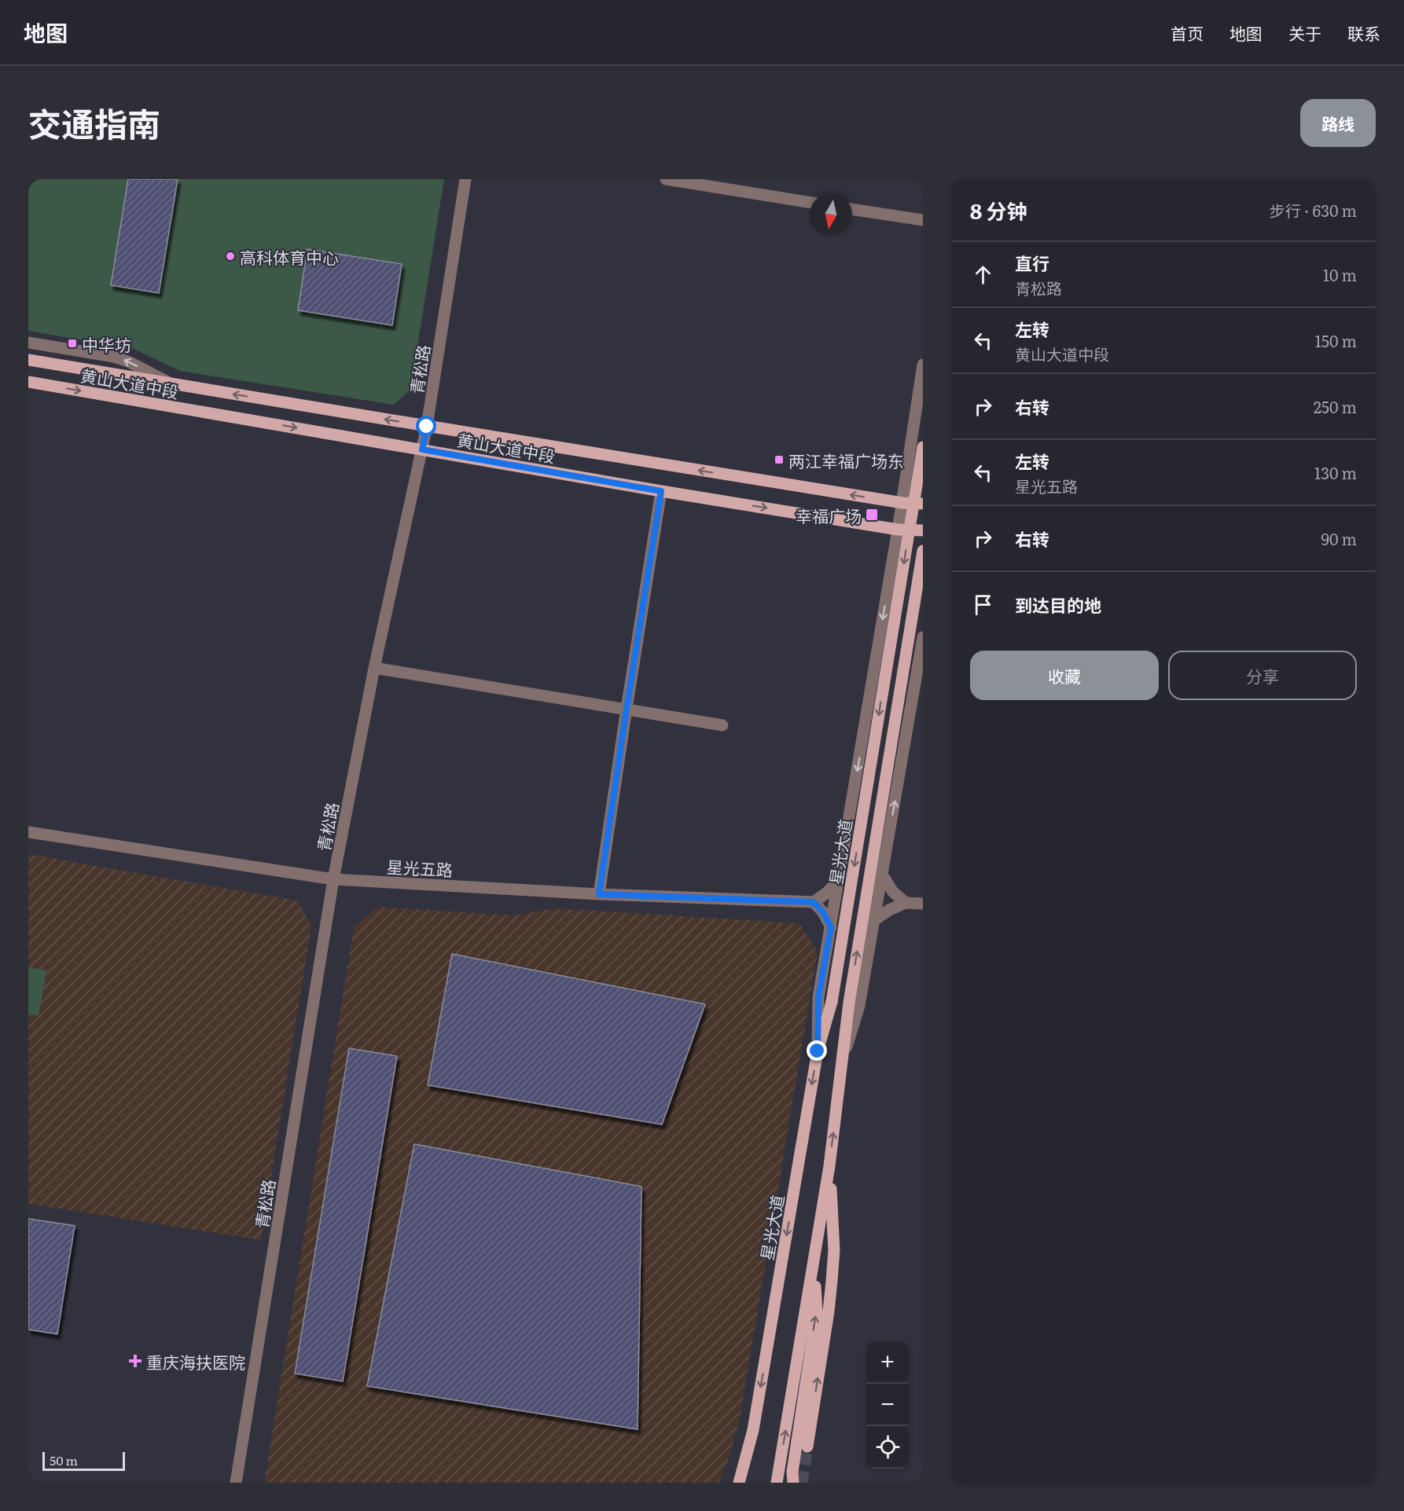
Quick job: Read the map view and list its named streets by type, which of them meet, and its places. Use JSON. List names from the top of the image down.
{
  "streets": {
    "main road": ["黄山大道中段", "星光大道"],
    "street": ["青松路", "星光五路"]
  },
  "crossings": [
    ["青松路", "黄山大道中段"],
    ["青松路", "星光五路"]
  ],
  "places": {
    "other": ["高科体育中心"],
    "transit": ["中华坊", "两江幸福广场东", "幸福广场"],
    "health": ["重庆海扶医院"]
  },
  "scale_bar": "50 m",
  "north": "bottom",
  "page": {
    "header": "地图",
    "nav": [
      "首页",
      "地图",
      "关于",
      "联系"
    ],
    "title": "交通指南",
    "buttons": [
      "路线",
      ["收藏", "分享"]
    ],
    "heading": ["8 分钟", "步行 · 630 m"],
    "list": [
      ["直行", "青松路", "10 m"],
      ["左转", "黄山大道中段", "150 m"],
      ["右转", "250 m"],
      ["左转", "星光五路", "130 m"],
      ["右转", "90 m"],
      "到达目的地"
    ],
    "map_buttons": ["+", "−"],
    "scale": "50 m"
  }
}
